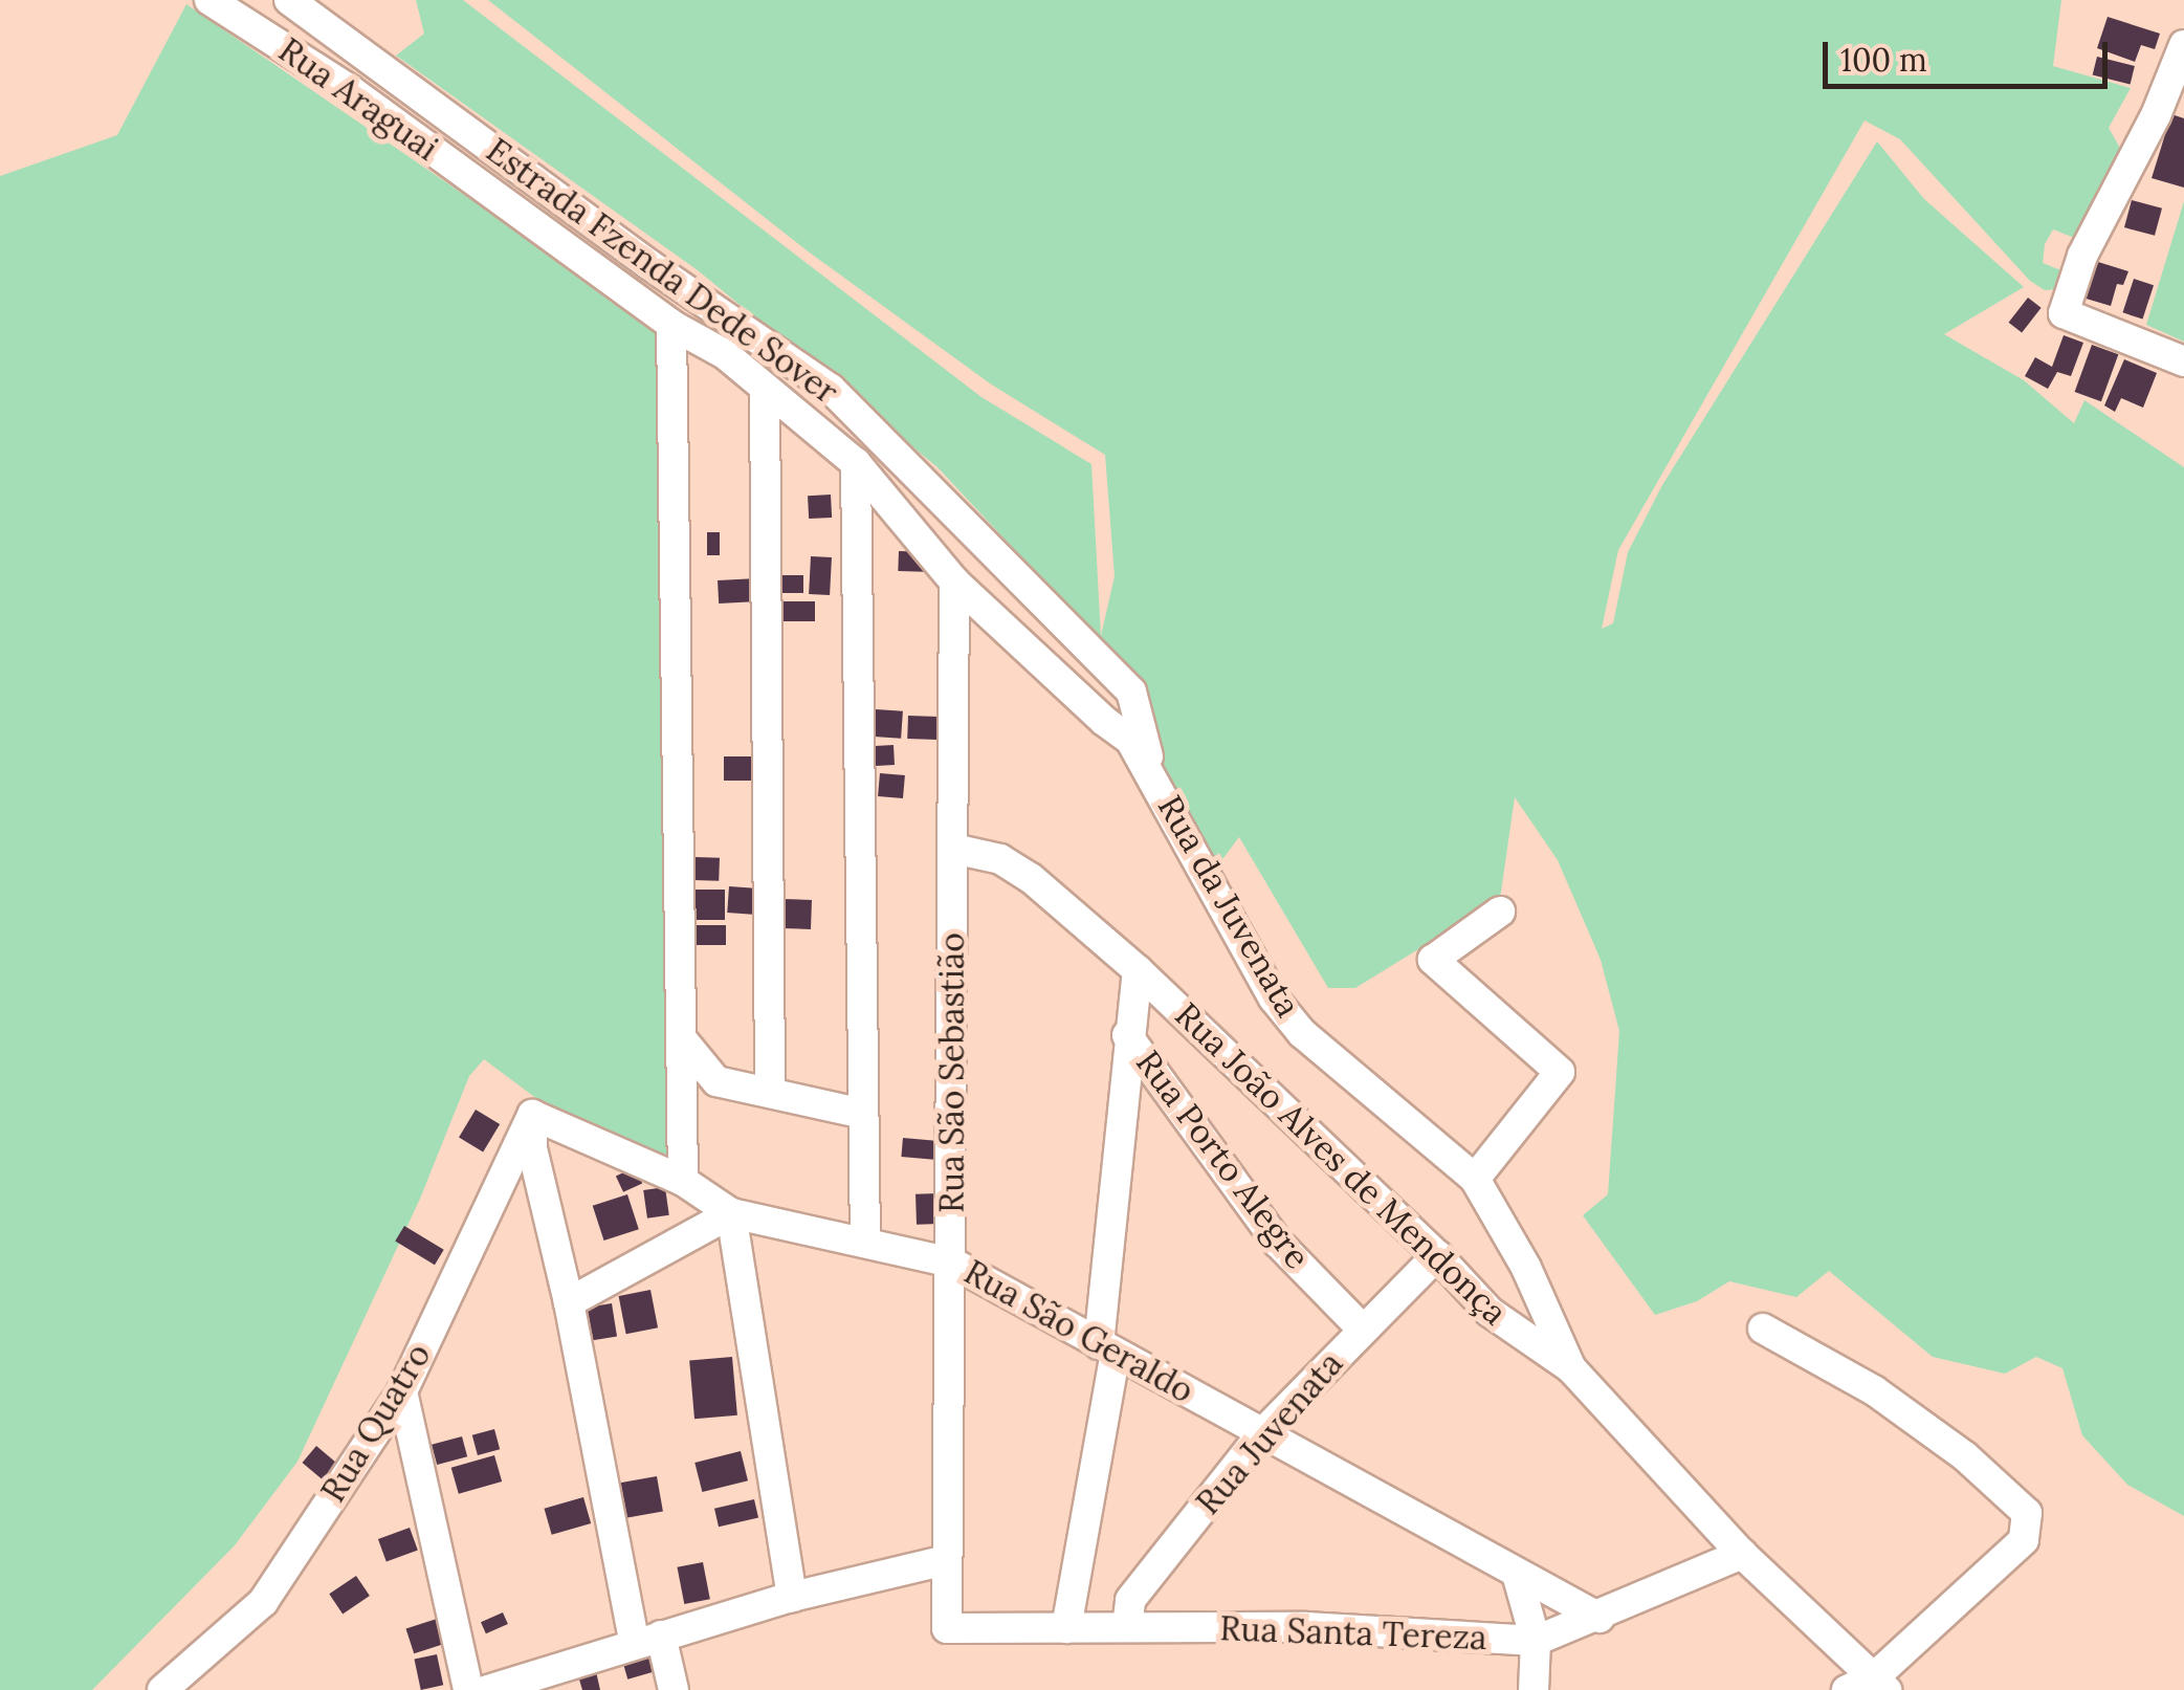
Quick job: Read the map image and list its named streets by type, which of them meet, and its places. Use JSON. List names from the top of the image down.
{
  "streets": {
    "street": [
      "Rua Araguai",
      "Estrada Fzenda Dede Sover",
      "Rua da Juvenata",
      "Rua São Sebastião",
      "Rua Porto Alegre",
      "Rua João Alves de Mendonça",
      "Rua São Geraldo",
      "Rua Quatro",
      "Rua Juvenata",
      "Rua Santa Tereza"
    ]
  },
  "crossings": [
    ["Rua Araguai", "Rua da Juvenata"],
    ["Estrada Fzenda Dede Sover", "Rua da Juvenata"],
    ["Rua da Juvenata", "Rua São Sebastião"],
    ["Rua da Juvenata", "Rua João Alves de Mendonça"],
    ["Rua São Sebastião", "Rua João Alves de Mendonça"],
    ["Rua São Sebastião", "Rua São Geraldo"],
    ["Rua São Sebastião", "Rua Santa Tereza"],
    ["Rua Porto Alegre", "Rua Juvenata"],
    ["Rua João Alves de Mendonça", "Rua Juvenata"],
    ["Rua João Alves de Mendonça", "Rua Santa Tereza"],
    ["Rua São Geraldo", "Rua Quatro"],
    ["Rua São Geraldo", "Rua Juvenata"],
    ["Rua São Geraldo", "Rua Santa Tereza"],
    ["Rua Juvenata", "Rua Santa Tereza"]
  ],
  "scale_bar": "100 m"
}
